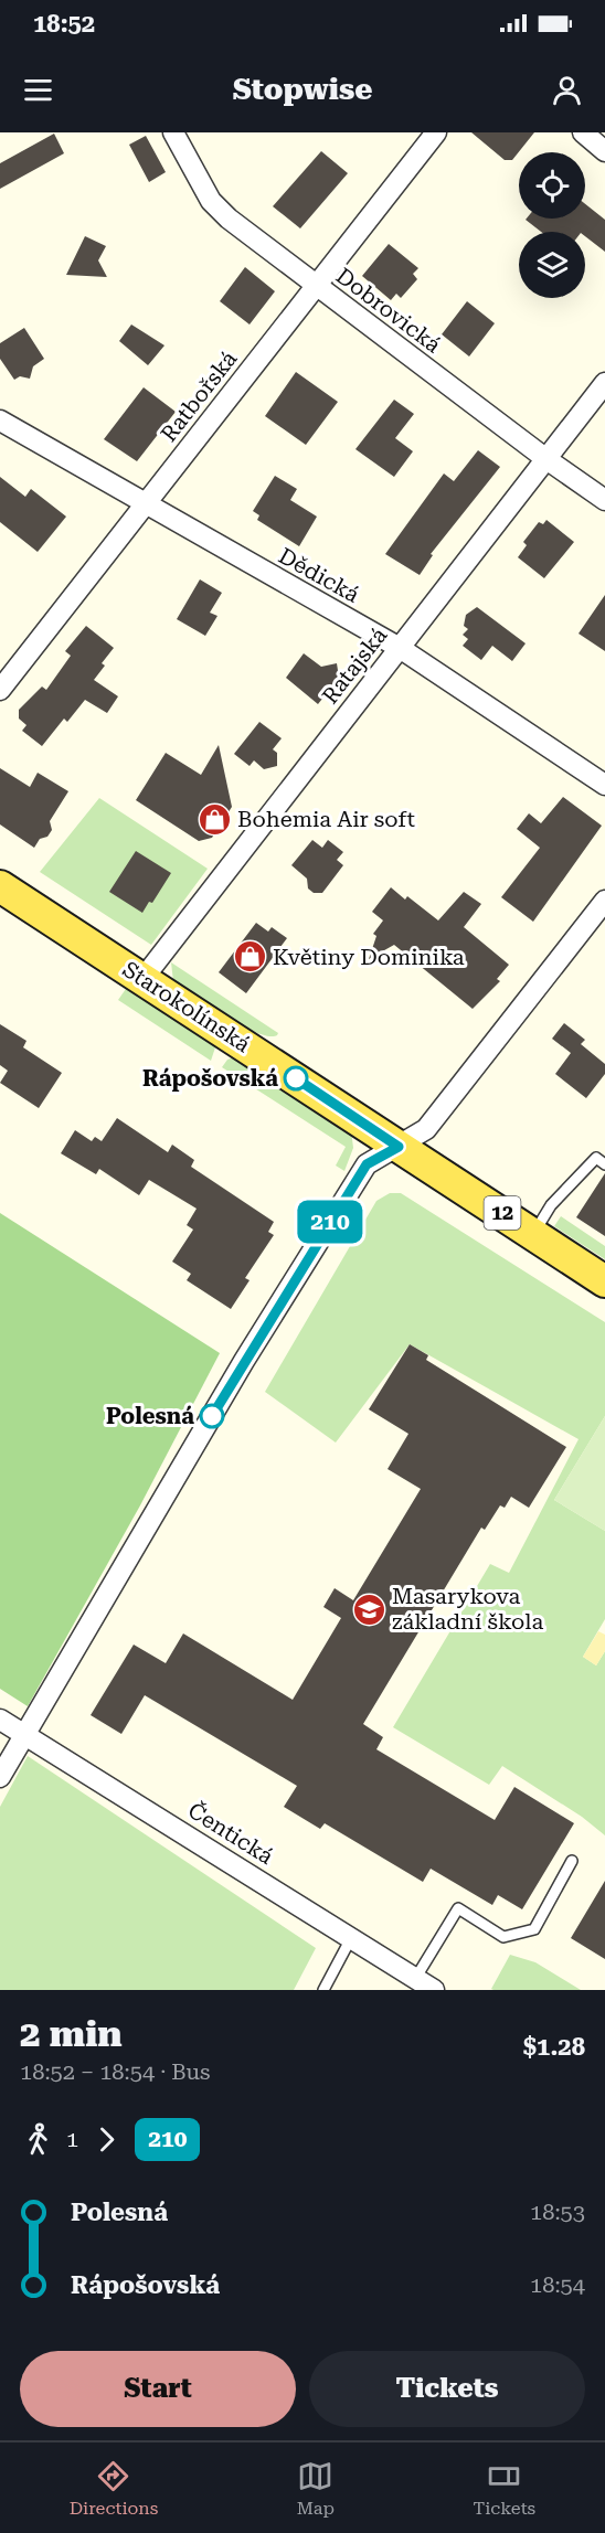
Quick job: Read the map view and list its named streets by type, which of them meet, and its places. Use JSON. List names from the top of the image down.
{
  "streets": {
    "main road": ["Starokolínská", "12"],
    "street": [
      "Dobrovická",
      "Ratbořská",
      "Dědická",
      "Ratajská",
      "Čentická"
    ]
  },
  "crossings": [
    ["Dobrovická", "Ratbořská"],
    ["Dobrovická", "Ratajská"],
    ["Ratbořská", "Dědická"],
    ["Dědická", "Ratajská"],
    ["Ratajská", "Starokolínská"]
  ],
  "places": {
    "shop": ["Bohemia Air soft", "Květiny Dominika"],
    "other": ["Rápošovská", "Polesná"],
    "school or university": ["Masarykova základní škola"]
  },
  "lines": ["bus line 210"],
  "page": {
    "status": "18:52",
    "header": "Stopwise",
    "on_map": "210",
    "heading": ["2 min", "18:52 – 18:54 · Bus", "$1.28"],
    "legs": ["1", "210"],
    "list": [
      {
        "name": "Polesná",
        "value": "18:53"
      },
      {
        "name": "Rápošovská",
        "value": "18:54"
      }
    ],
    "buttons": ["Start", "Tickets"],
    "tabs": ["Directions", "Map", "Tickets"]
  }
}
